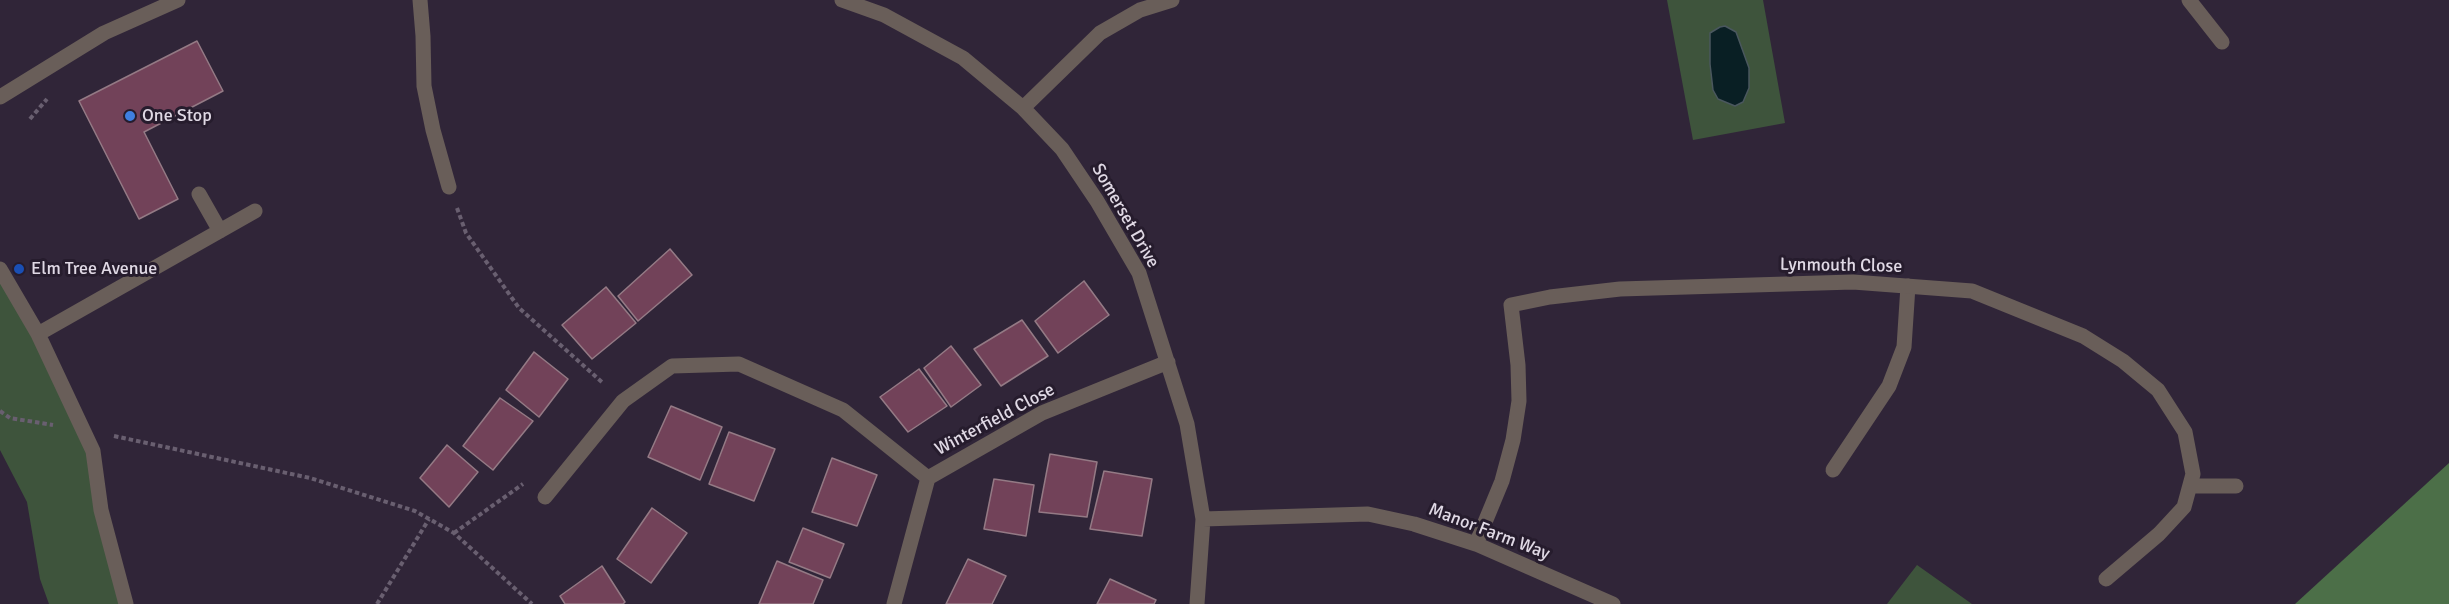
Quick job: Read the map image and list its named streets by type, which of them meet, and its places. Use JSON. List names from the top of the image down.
{
  "streets": {
    "street": [
      "Somerset Drive",
      "Lynmouth Close",
      "Winterfield Close",
      "Manor Farm Way"
    ]
  },
  "crossings": [
    ["Somerset Drive", "Winterfield Close"],
    ["Somerset Drive", "Manor Farm Way"],
    ["Lynmouth Close", "Manor Farm Way"]
  ],
  "places": ["One Stop", "Elm Tree Avenue"]
}
